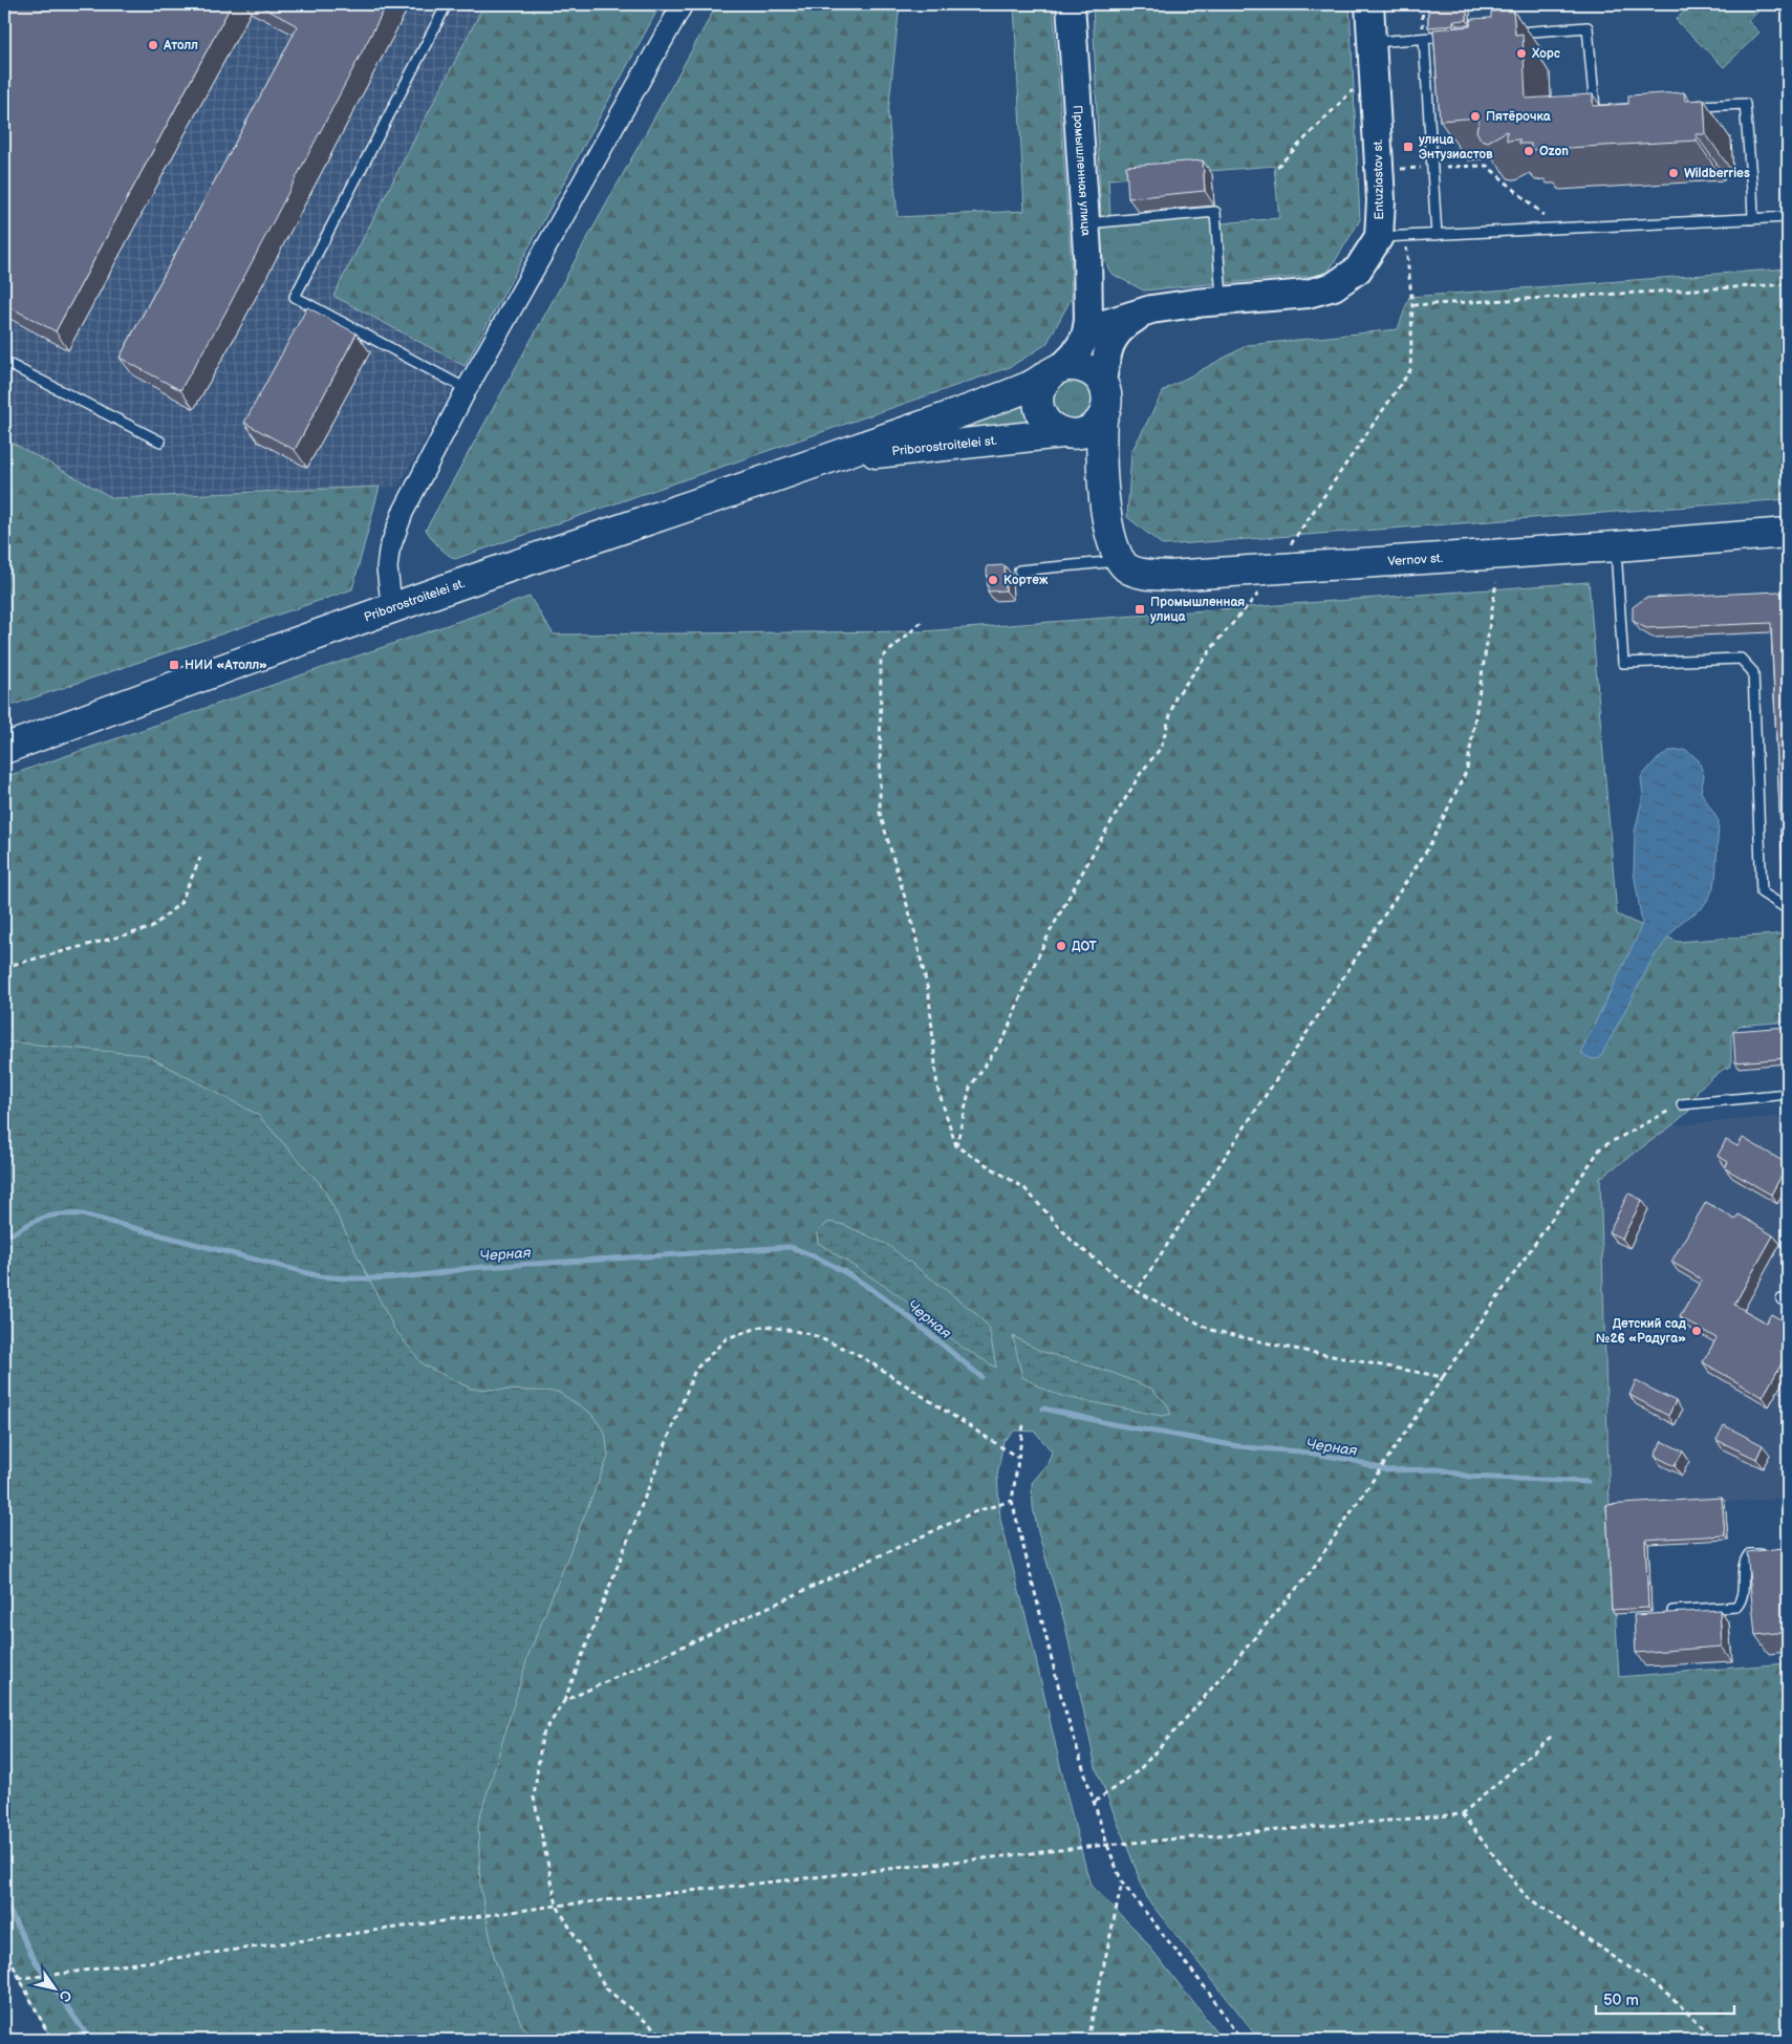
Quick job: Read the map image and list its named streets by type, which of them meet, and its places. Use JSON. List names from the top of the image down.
{
  "streets": {
    "main road": ["Priborostroitelei st.", "Vernov st."],
    "street": ["Промышленная улица", "Entuziastov st."]
  },
  "water": ["Черная"],
  "places": {
    "other": [
      "Атолл",
      "Хорс",
      "Пятёрочка",
      "Ozon",
      "Wildberries",
      "Кортеж",
      "ДОТ",
      "Детский сад №26 «Радуга»"
    ],
    "transit": ["улица Энтузиастов", "Промышленная улица", "НИИ «Атолл»"]
  },
  "scale_bar": "50 m",
  "north": "bottom right"
}
